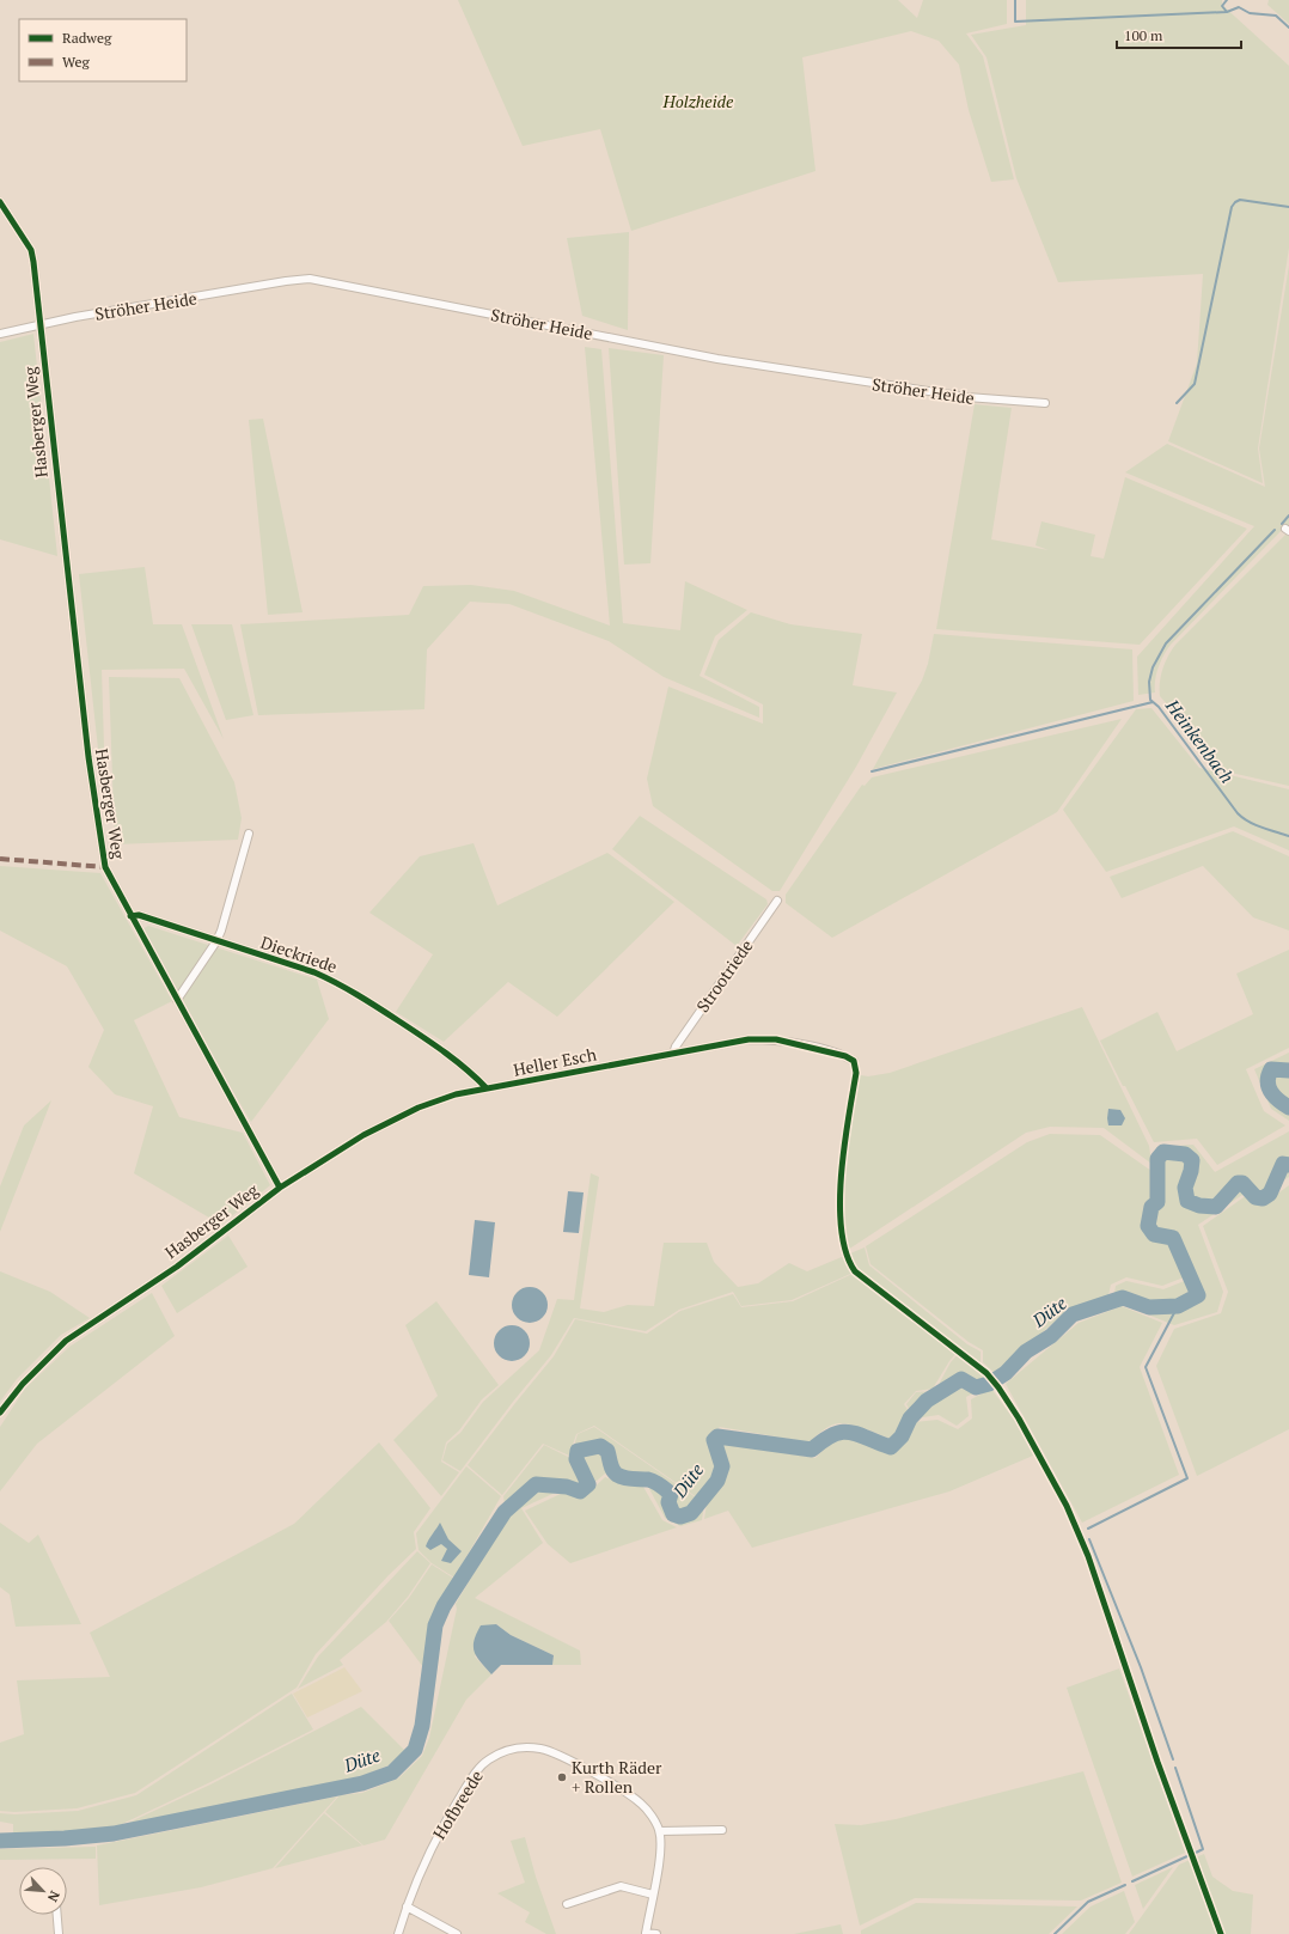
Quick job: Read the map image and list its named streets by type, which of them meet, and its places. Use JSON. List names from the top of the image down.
{
  "streets": {
    "street": [
      "Ströher Heide",
      "Hasberger Weg",
      "Dieckriede",
      "Strootriede",
      "Heller Esch",
      "Hofbreede"
    ]
  },
  "crossings": [
    ["Ströher Heide", "Hasberger Weg"],
    ["Hasberger Weg", "Dieckriede"],
    ["Hasberger Weg", "Heller Esch"],
    ["Dieckriede", "Heller Esch"],
    ["Strootriede", "Heller Esch"]
  ],
  "water": ["Heinkenbach", "Düte"],
  "parks": ["Holzheide"],
  "places": ["Kurth Räder + Rollen"],
  "legend": ["Radweg", "Weg"],
  "scale_bar": "100 m",
  "north": "bottom right"
}
